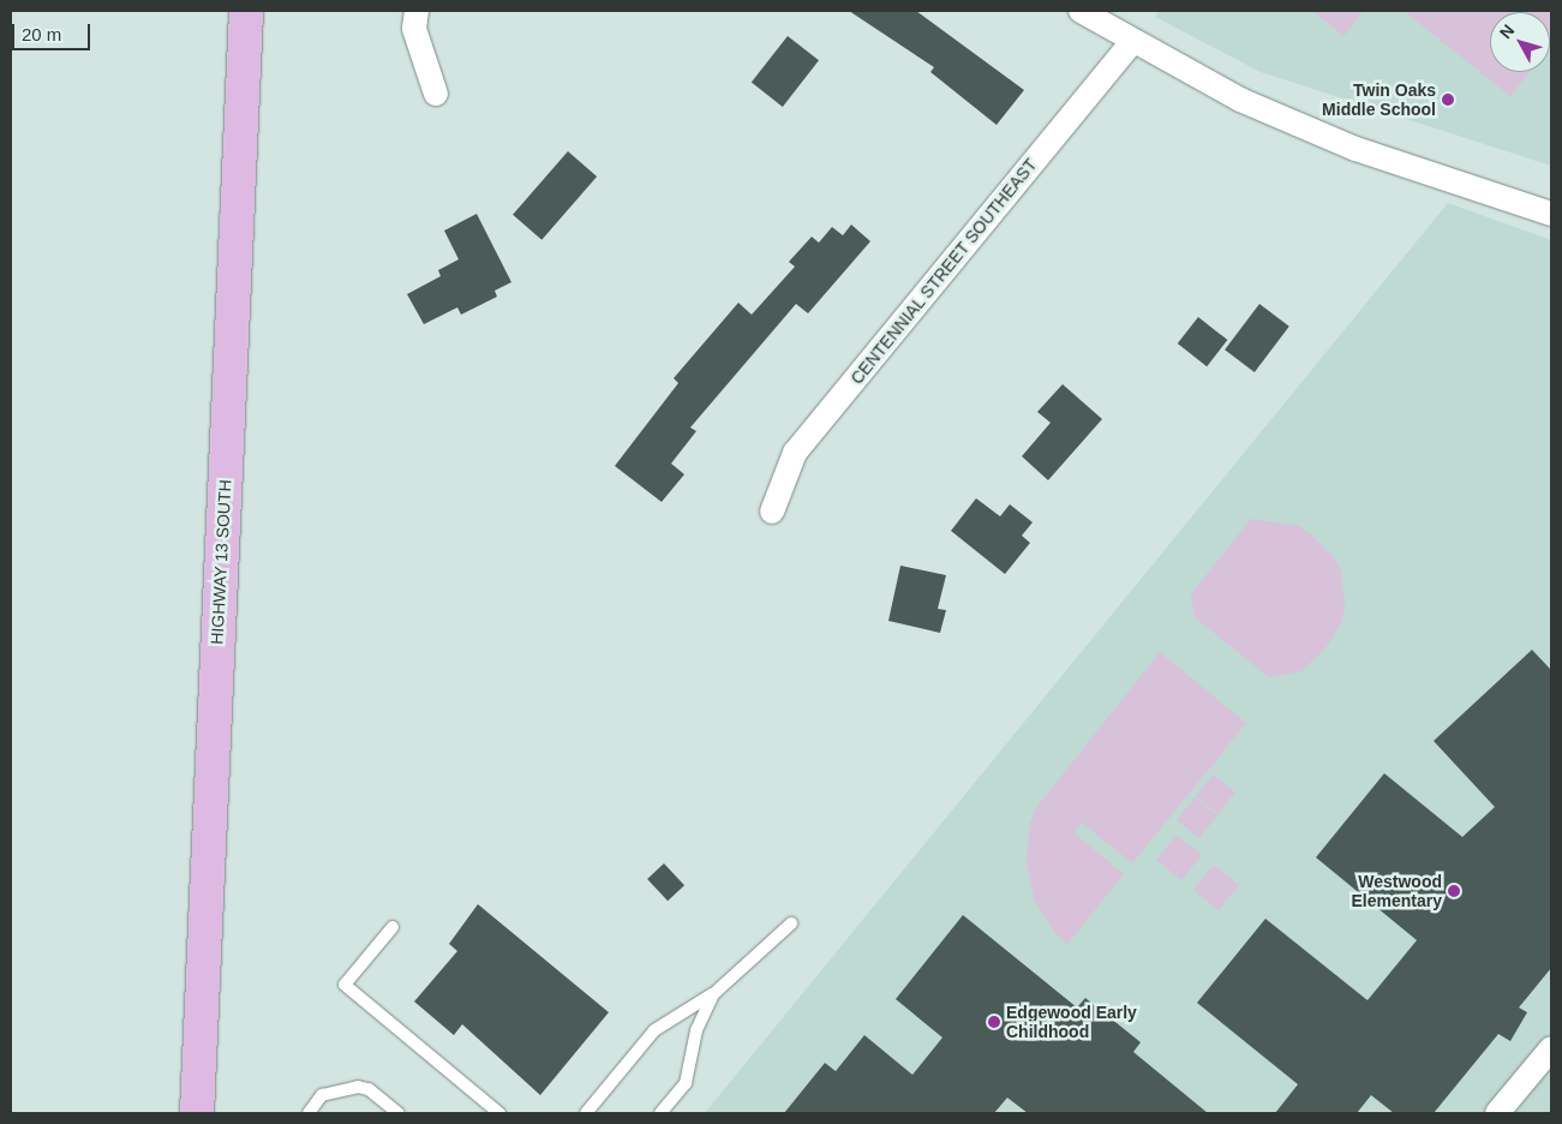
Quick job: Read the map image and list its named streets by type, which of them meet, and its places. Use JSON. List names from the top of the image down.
{
  "streets": {
    "main road": ["HIGHWAY 13 SOUTH"],
    "street": ["CENTENNIAL STREET SOUTHEAST"]
  },
  "places": ["Twin Oaks Middle School", "Westwood Elementary", "Edgewood Early Childhood"],
  "scale_bar": "20 m",
  "north": "top left"
}
